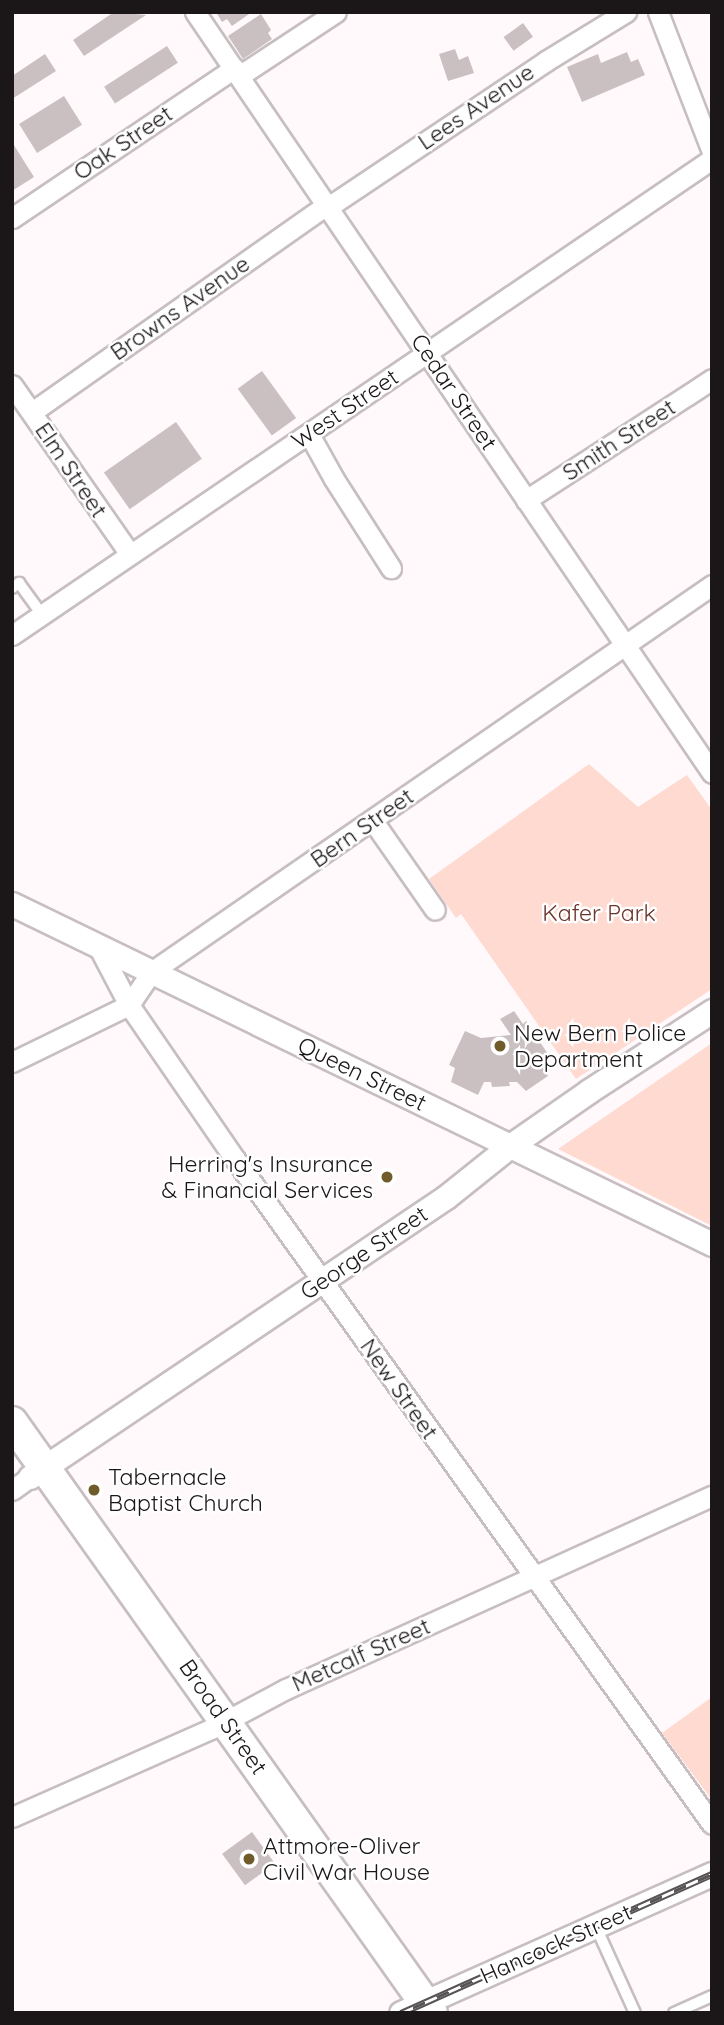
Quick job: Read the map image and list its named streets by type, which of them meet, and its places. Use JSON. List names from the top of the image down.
{
  "streets": {
    "main road": ["Broad Street"],
    "street": [
      "Lees Avenue",
      "Oak Street",
      "Browns Avenue",
      "Cedar Street",
      "West Street",
      "Smith Street",
      "Elm Street",
      "Bern Street",
      "Queen Street",
      "George Street",
      "New Street",
      "Metcalf Street",
      "Hancock Street"
    ]
  },
  "crossings": [
    ["Lees Avenue", "Browns Avenue"],
    ["Lees Avenue", "Cedar Street"],
    ["Oak Street", "Cedar Street"],
    ["Browns Avenue", "Cedar Street"],
    ["Browns Avenue", "Elm Street"],
    ["Cedar Street", "West Street"],
    ["Cedar Street", "Smith Street"],
    ["Cedar Street", "Bern Street"],
    ["West Street", "Elm Street"],
    ["Bern Street", "Queen Street"],
    ["Bern Street", "New Street"],
    ["Queen Street", "George Street"],
    ["Queen Street", "New Street"],
    ["George Street", "New Street"],
    ["George Street", "Broad Street"],
    ["New Street", "Metcalf Street"],
    ["Metcalf Street", "Broad Street"],
    ["Broad Street", "Hancock Street"]
  ],
  "parks": ["Kafer Park"],
  "places": [
    "New Bern Police Department",
    "Herring's Insurance & Financial Services",
    "Tabernacle Baptist Church",
    "Attmore-Oliver Civil War House"
  ]
}
